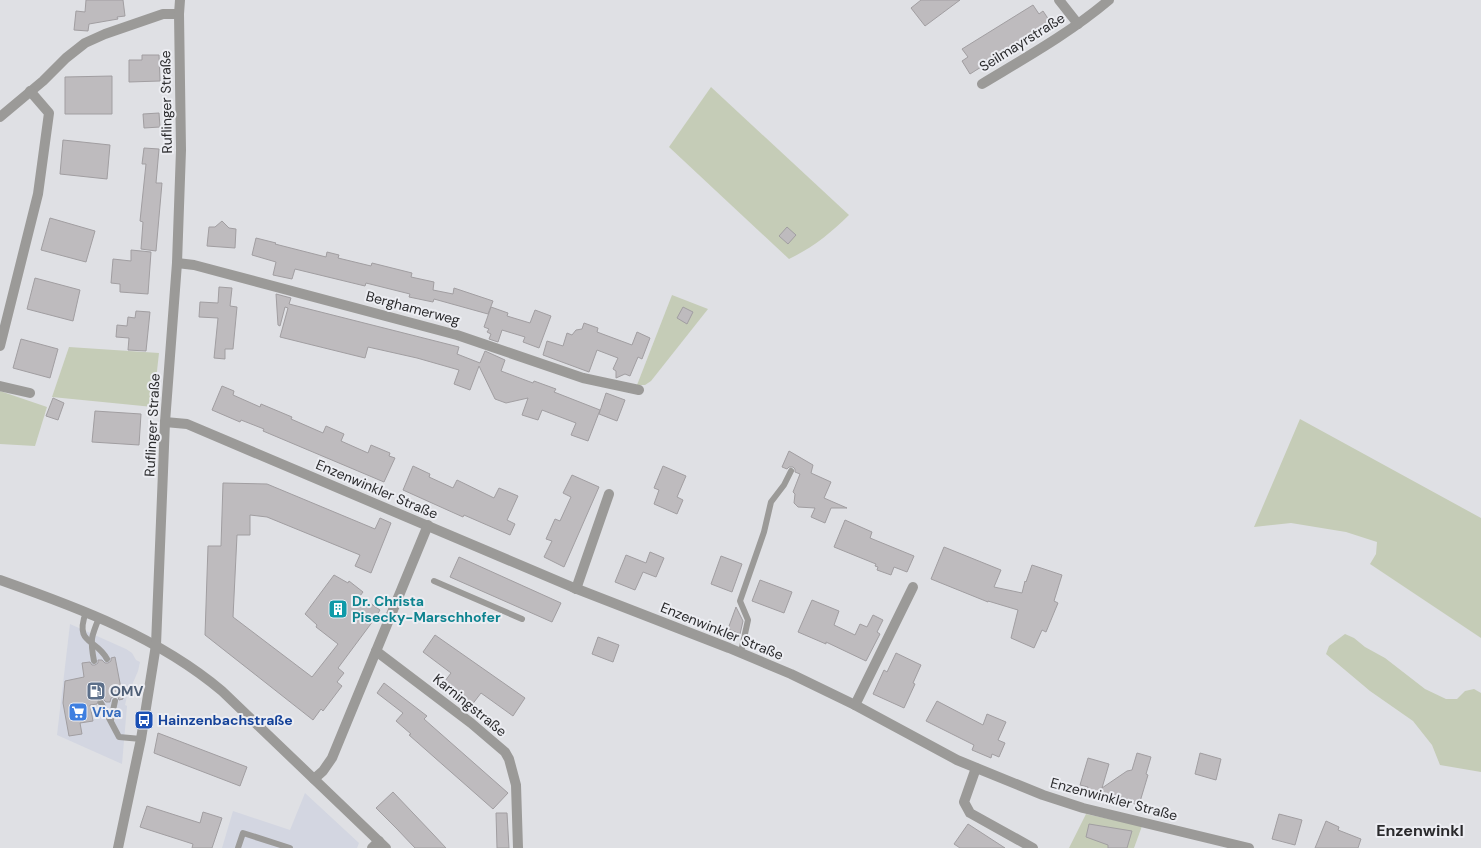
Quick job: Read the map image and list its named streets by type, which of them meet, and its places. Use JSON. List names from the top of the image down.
{
  "streets": {
    "street": [
      "Seilmayrstraße",
      "Ruflinger Straße",
      "Berghamerweg",
      "Enzenwinkler Straße",
      "Karningstraße"
    ]
  },
  "crossings": [
    ["Ruflinger Straße", "Berghamerweg"],
    ["Ruflinger Straße", "Enzenwinkler Straße"]
  ],
  "districts": ["Enzenwinkl"],
  "places": {
    "building": ["Dr. Christa Pisecky-Marschhofer"],
    "fuel station": ["OMV"],
    "supermarket": ["Viva"],
    "bus stop": ["Hainzenbachstraße"]
  }
}
